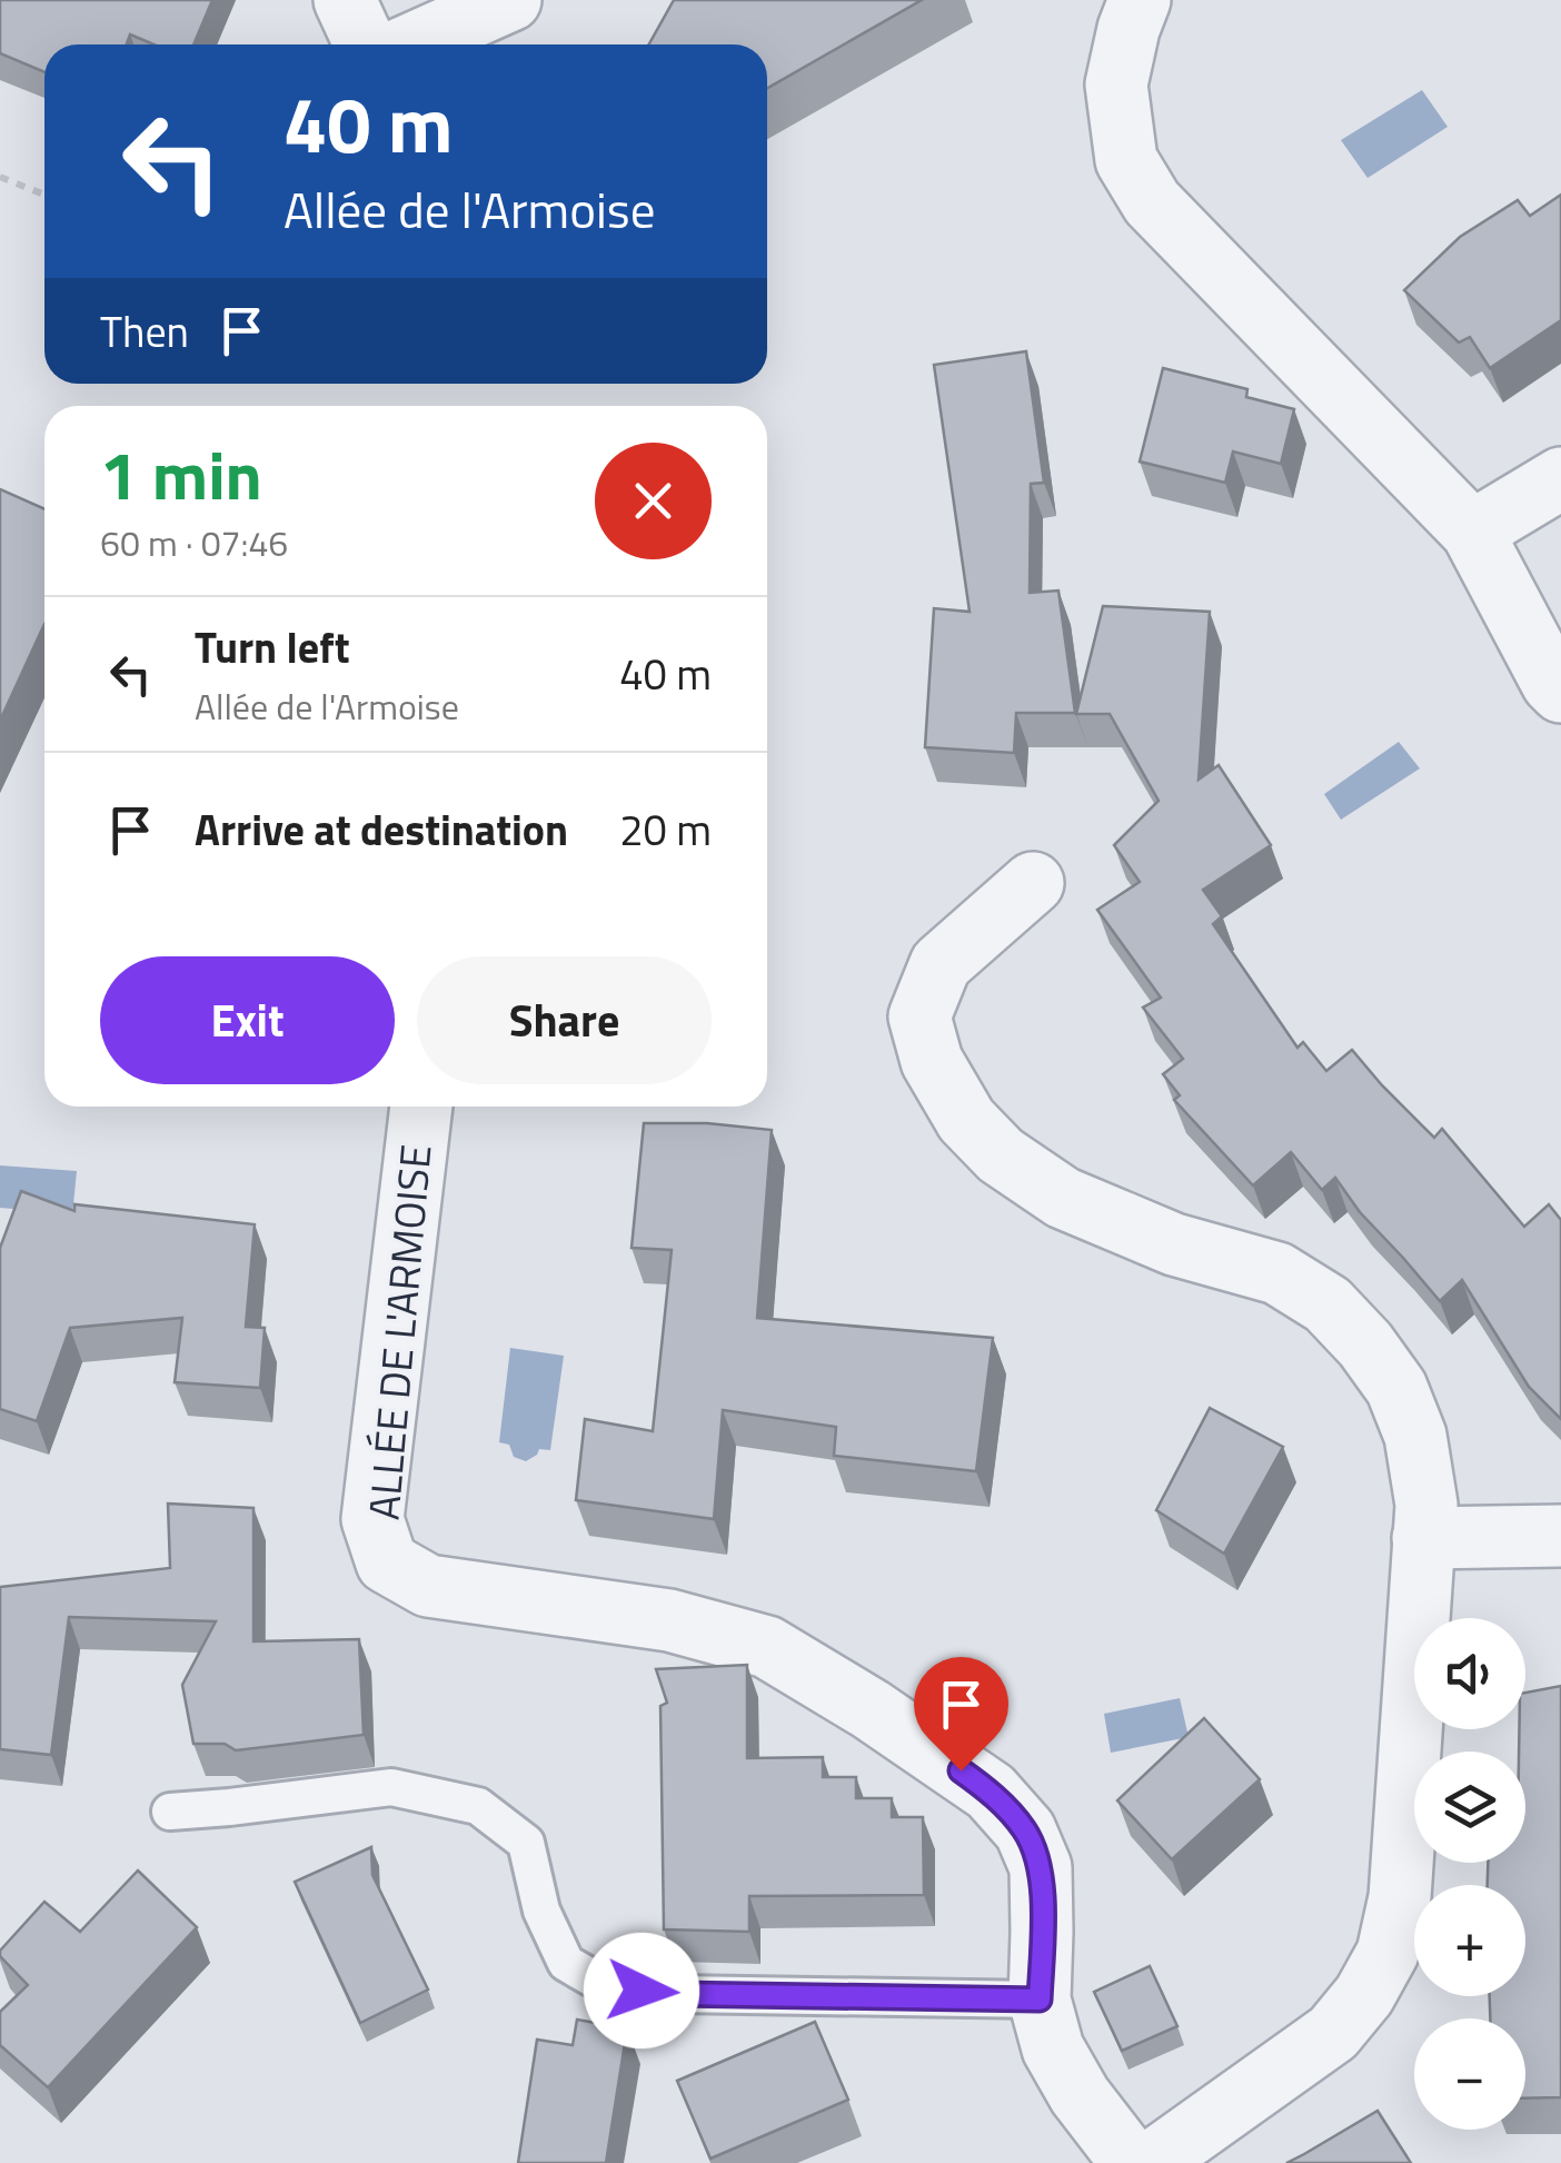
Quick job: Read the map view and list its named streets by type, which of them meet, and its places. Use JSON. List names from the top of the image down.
{
  "streets": {
    "street": ["ALLÉE DE L'ARMOISE"]
  },
  "page": {
    "turn": ["40 m", "Allée de l'Armoise"],
    "then": "Then",
    "heading": ["1 min", "60 m · 07:46"],
    "list": [
      {
        "name": "Turn left",
        "note": "Allée de l'Armoise",
        "value": "40 m"
      },
      {
        "name": "Arrive at destination",
        "value": "20 m"
      }
    ],
    "buttons": ["Exit", "Share"],
    "map_buttons": ["+", "−"]
  }
}
